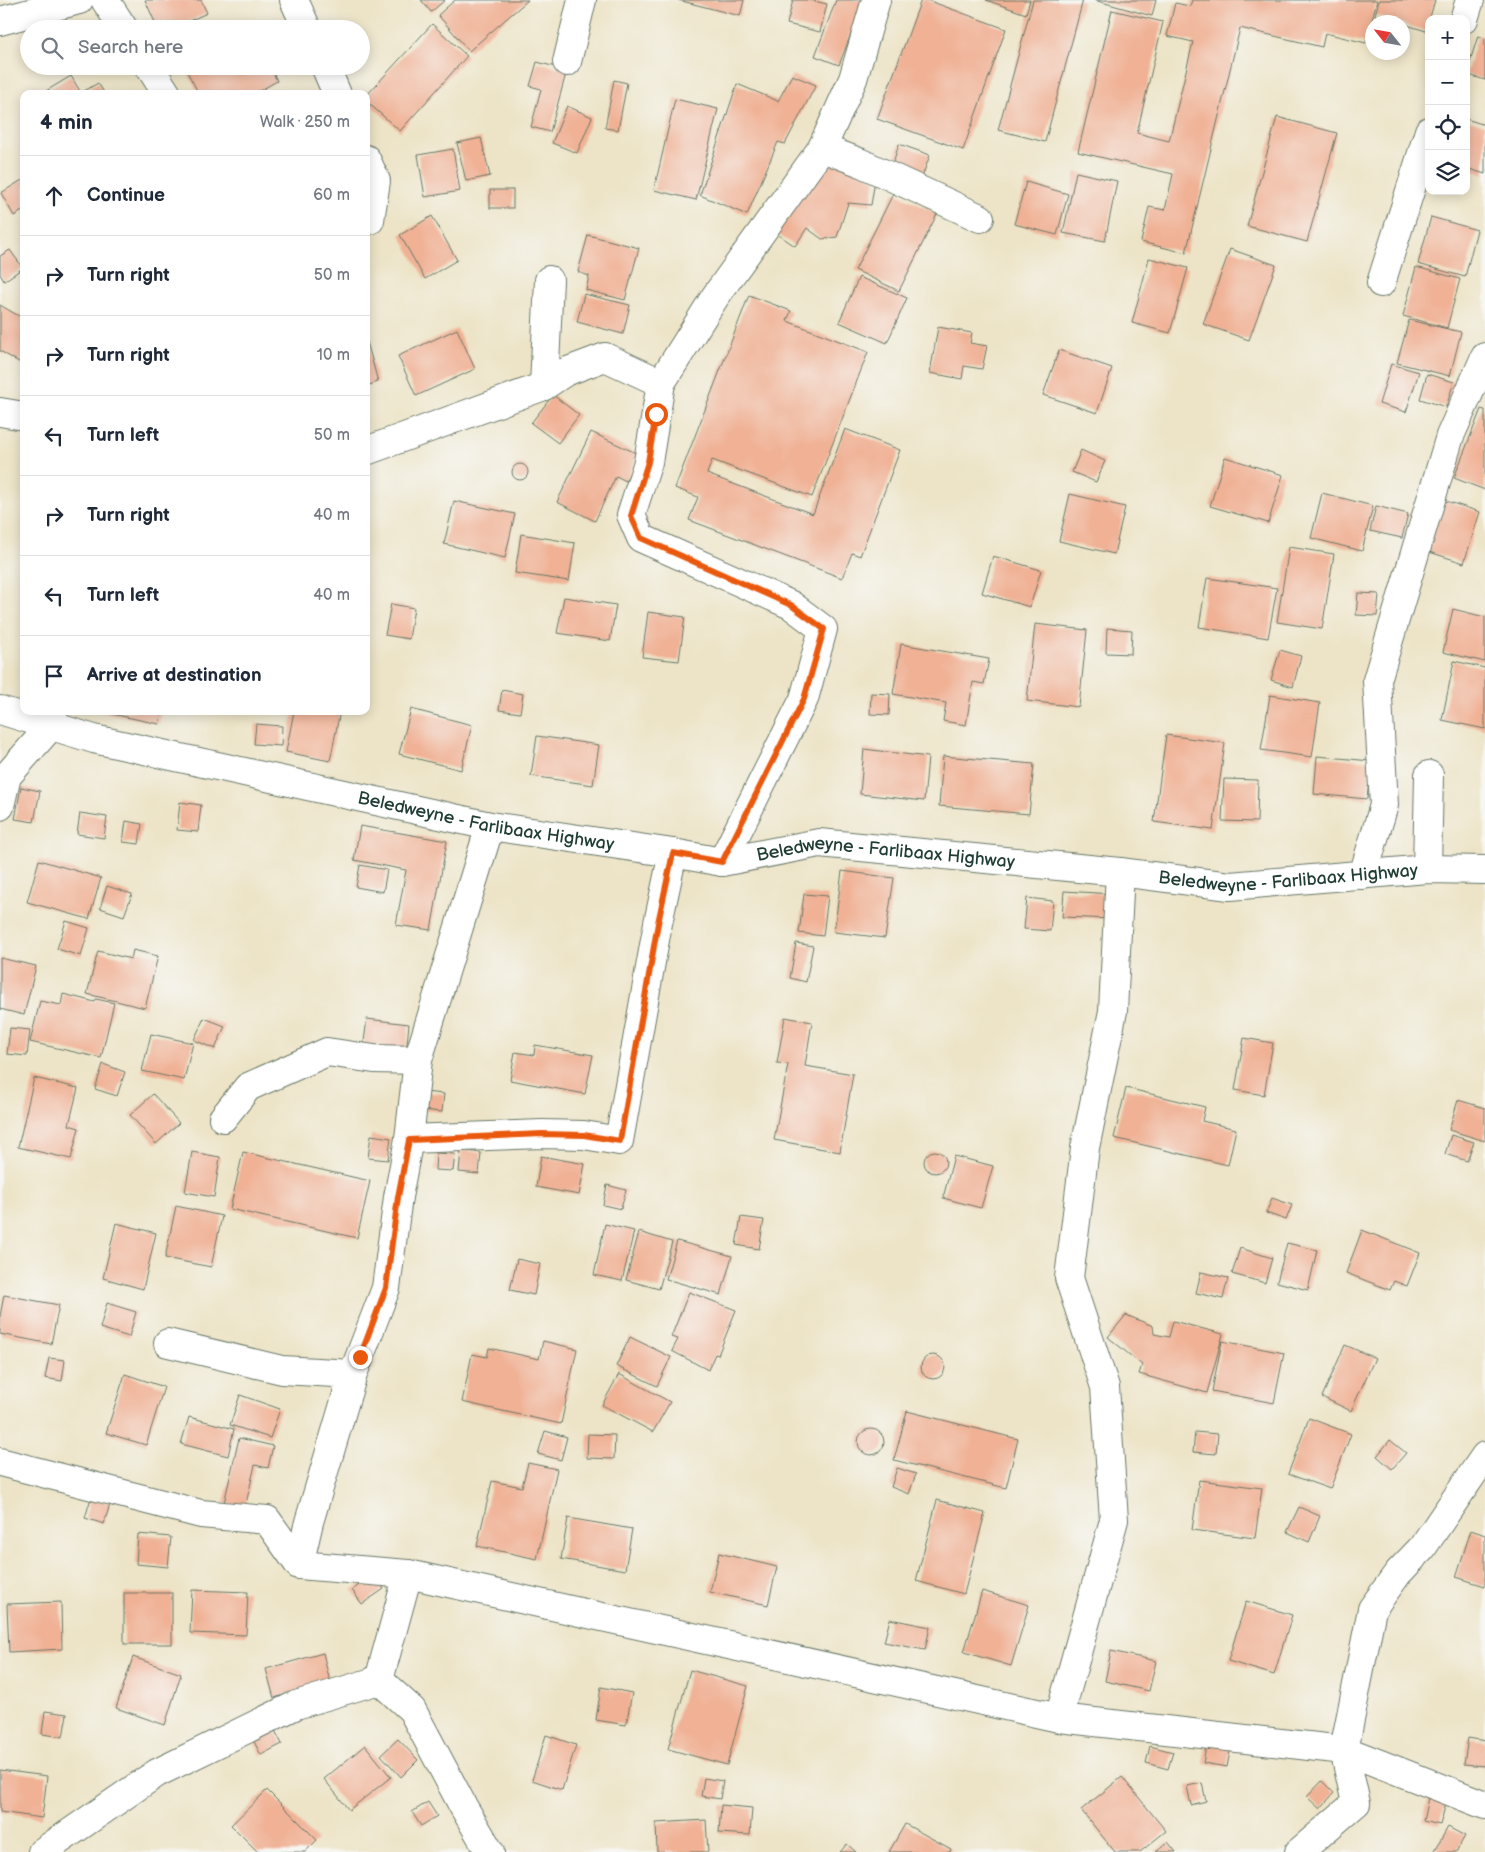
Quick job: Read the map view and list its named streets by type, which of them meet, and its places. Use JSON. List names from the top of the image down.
{
  "streets": {
    "street": ["Beledweyne - Farlibaax Highway"]
  },
  "north": "top left",
  "page": {
    "map_buttons": ["+", "−"],
    "search": "Search here",
    "heading": ["4 min", "Walk · 250 m"],
    "list": [
      ["Continue", "60 m"],
      ["Turn right", "50 m"],
      ["Turn right", "10 m"],
      ["Turn left", "50 m"],
      ["Turn right", "40 m"],
      ["Turn left", "40 m"],
      "Arrive at destination"
    ]
  }
}
